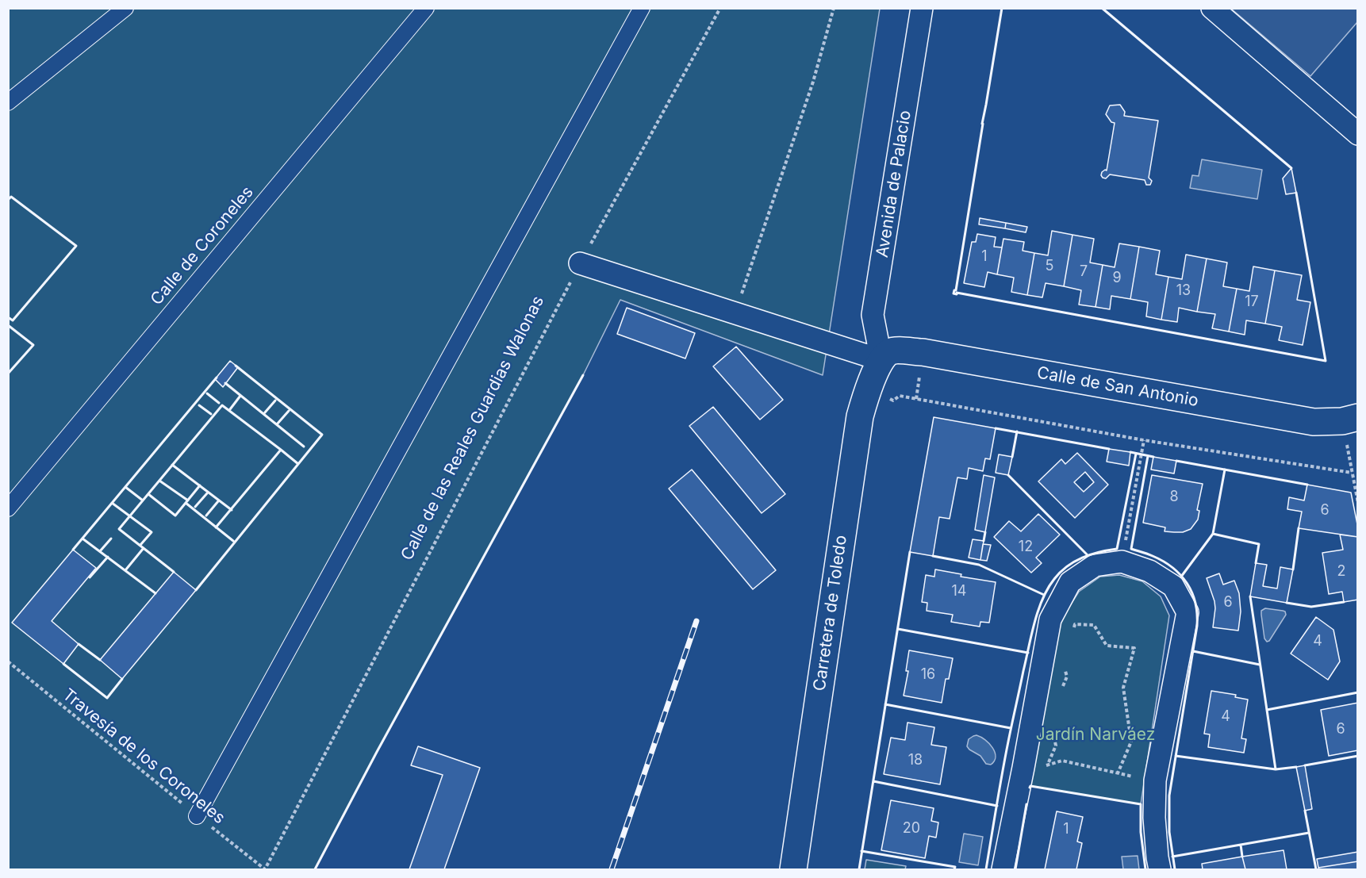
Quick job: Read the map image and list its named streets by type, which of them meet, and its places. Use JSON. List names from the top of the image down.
{
  "streets": {
    "street": [
      "Avenida de Palacio",
      "Calle de Coroneles",
      "Calle de San Antonio",
      "Carretera de Toledo"
    ],
    "path": ["Calle de las Reales Guardias Walonas", "Travesía de los Coroneles"]
  },
  "crossings": [
    ["Avenida de Palacio", "Calle de San Antonio"],
    ["Avenida de Palacio", "Carretera de Toledo"],
    ["Calle de San Antonio", "Carretera de Toledo"],
    ["Calle de las Reales Guardias Walonas", "Travesía de los Coroneles"]
  ],
  "parks": ["Jardín Narváez"],
  "house_numbers": [
    "1",
    "5",
    "7",
    "9",
    "13",
    "17",
    "8",
    "6",
    "12",
    "2",
    "14",
    "6",
    "4",
    "16",
    "4",
    "6",
    "18",
    "20",
    "1"
  ]
}
